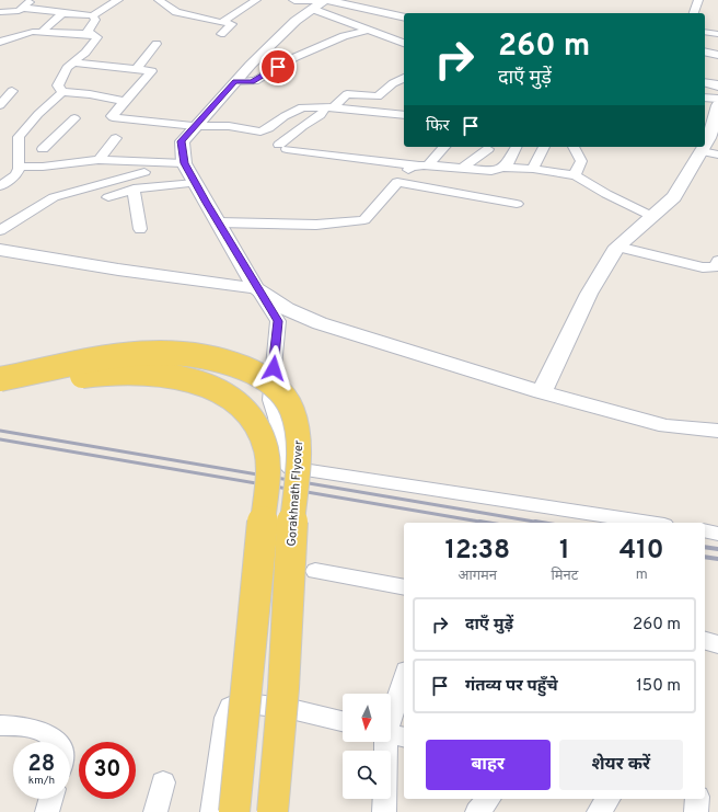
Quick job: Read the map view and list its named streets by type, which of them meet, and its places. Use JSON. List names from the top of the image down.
{
  "streets": {
    "main road": ["Gorakhnath Flyover"]
  },
  "north": "bottom",
  "page": {
    "turn": ["260 m", "दाएँ मुड़ें"],
    "then": "फिर",
    "eta": [
      "12:38",
      "आगमन",
      "1",
      "मिनट",
      "410",
      "m"
    ],
    "list": [
      {
        "name": "दाएँ मुड़ें",
        "value": "260 m"
      },
      {
        "name": "गंतव्य पर पहुँचे",
        "value": "150 m"
      }
    ],
    "buttons": ["बाहर", "शेयर करें"],
    "speed": "28 km/h",
    "limit": "30"
  }
}
